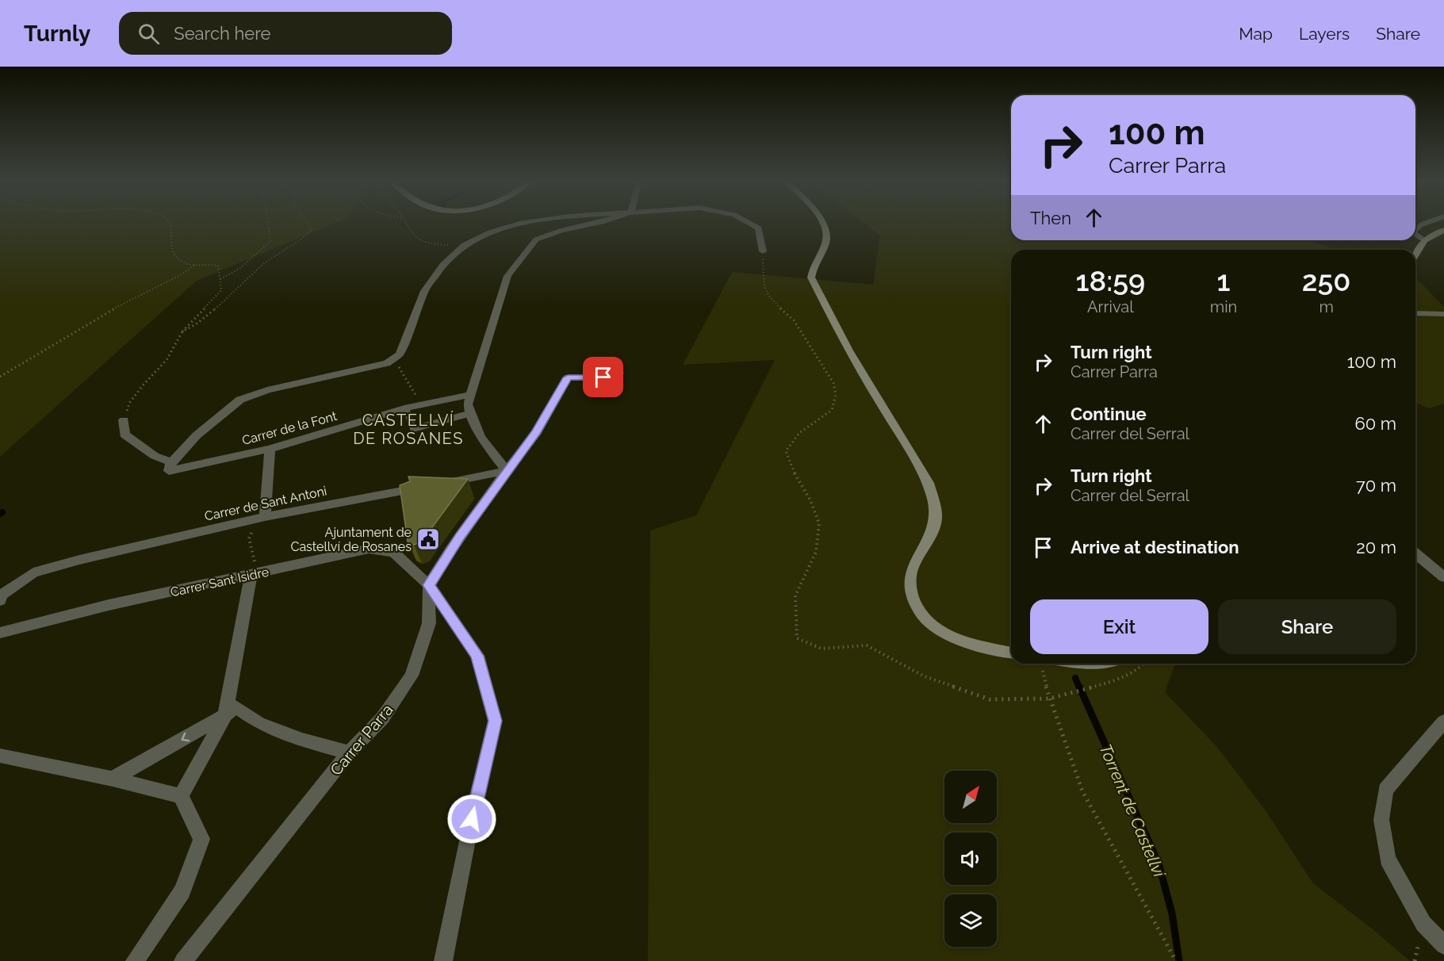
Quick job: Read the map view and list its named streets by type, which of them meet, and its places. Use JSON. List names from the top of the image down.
{
  "streets": {
    "street": [
      "Carrer de la Font",
      "Carrer de Sant Antoni",
      "Carrer Sant Isidre",
      "Carrer Parra"
    ]
  },
  "crossings": [
    ["Carrer Sant Isidre", "Carrer Parra"]
  ],
  "districts": ["CASTELLVÍ DE ROSANES"],
  "water": ["Torrent de Castellví"],
  "places": {
    "public building": ["Ajuntament de Castellví de Rosanes"]
  },
  "north": "top right",
  "page": {
    "header": "Turnly",
    "search": "Search here",
    "nav": ["Map", "Layers", "Share"],
    "turn": ["100 m", "Carrer Parra"],
    "then": "Then",
    "eta": [
      "18:59",
      "Arrival",
      "1",
      "min",
      "250",
      "m"
    ],
    "list": [
      {
        "name": "Turn right",
        "note": "Carrer Parra",
        "value": "100 m"
      },
      {
        "name": "Continue",
        "note": "Carrer del Serral",
        "value": "60 m"
      },
      {
        "name": "Turn right",
        "note": "Carrer del Serral",
        "value": "70 m"
      },
      {
        "name": "Arrive at destination",
        "value": "20 m"
      }
    ],
    "buttons": ["Exit", "Share"]
  }
}
